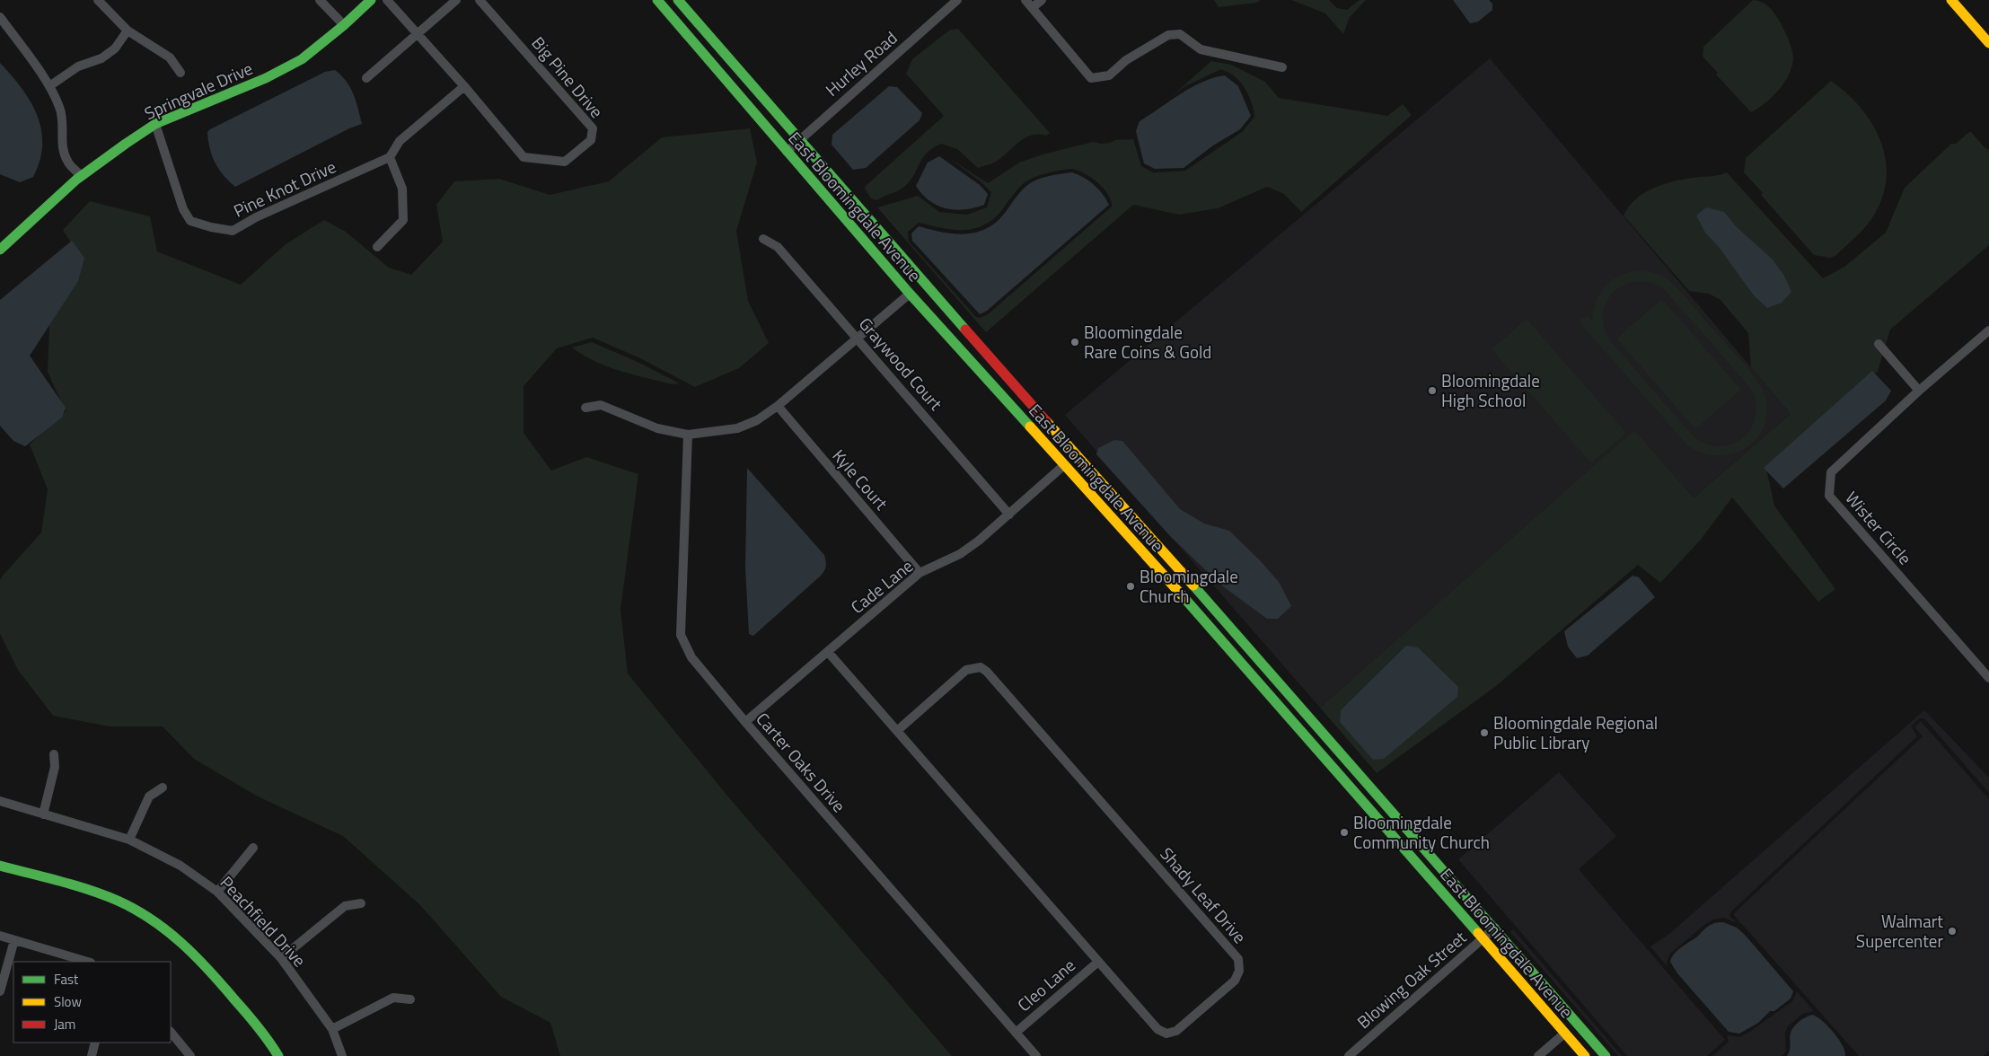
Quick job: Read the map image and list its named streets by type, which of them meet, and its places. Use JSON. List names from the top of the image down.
{
  "streets": {
    "main road": ["Springvale Drive", "East Bloomingdale Avenue"],
    "street": [
      "Hurley Road",
      "Big Pine Drive",
      "Pine Knot Drive",
      "Graywood Court",
      "Kyle Court",
      "Wister Circle",
      "Cade Lane",
      "Carter Oaks Drive",
      "Shady Leaf Drive",
      "Peachfield Drive",
      "Blowing Oak Street",
      "Cleo Lane"
    ]
  },
  "crossings": [
    ["Hurley Road", "East Bloomingdale Avenue"],
    ["Springvale Drive", "Pine Knot Drive"],
    ["East Bloomingdale Avenue", "Cade Lane"],
    ["East Bloomingdale Avenue", "Blowing Oak Street"],
    ["Graywood Court", "Cade Lane"],
    ["Kyle Court", "Cade Lane"],
    ["Cade Lane", "Carter Oaks Drive"],
    ["Cade Lane", "Shady Leaf Drive"],
    ["Carter Oaks Drive", "Cleo Lane"],
    ["Shady Leaf Drive", "Cleo Lane"]
  ],
  "places": [
    "Bloomingdale Rare Coins & Gold",
    "Bloomingdale High School",
    "Bloomingdale Church",
    "Bloomingdale Regional Public Library",
    "Bloomingdale Community Church",
    "Walmart Supercenter"
  ],
  "legend": ["Fast", "Slow", "Jam"]
}
